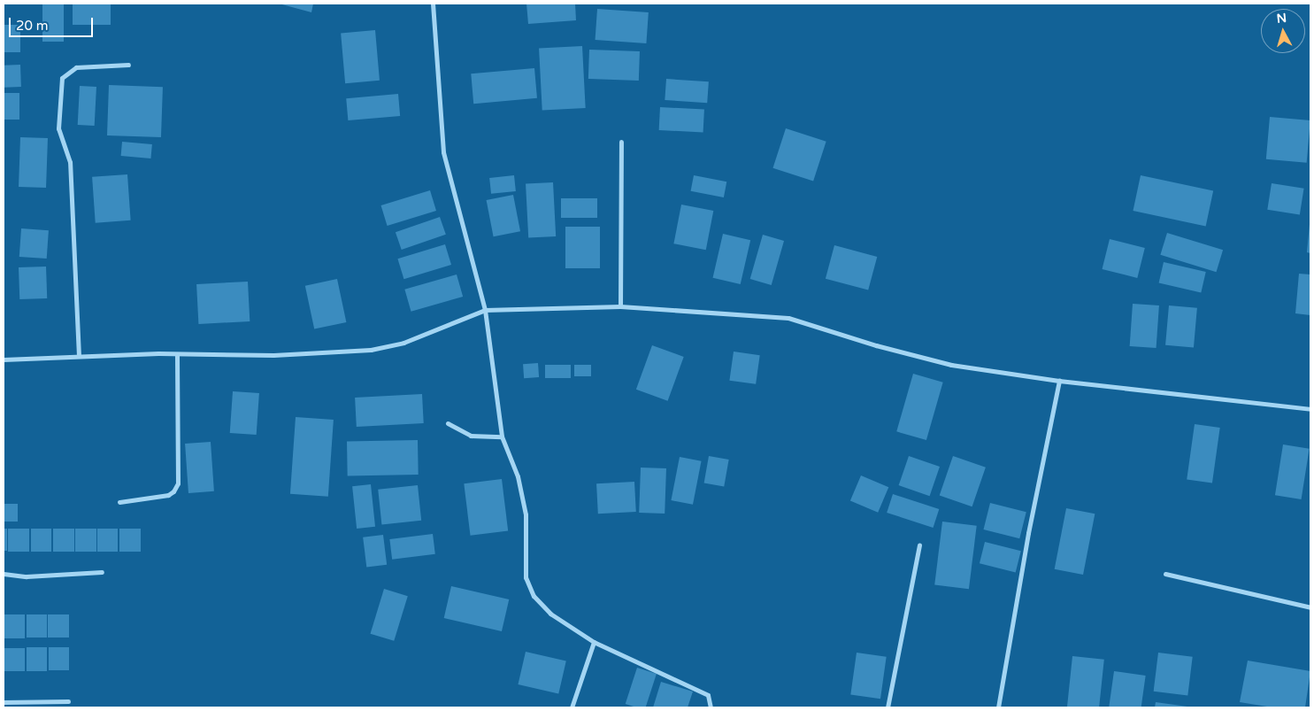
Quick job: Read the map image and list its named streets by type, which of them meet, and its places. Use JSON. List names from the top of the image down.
{
  "scale_bar": "20 m",
  "north": "top"
}
